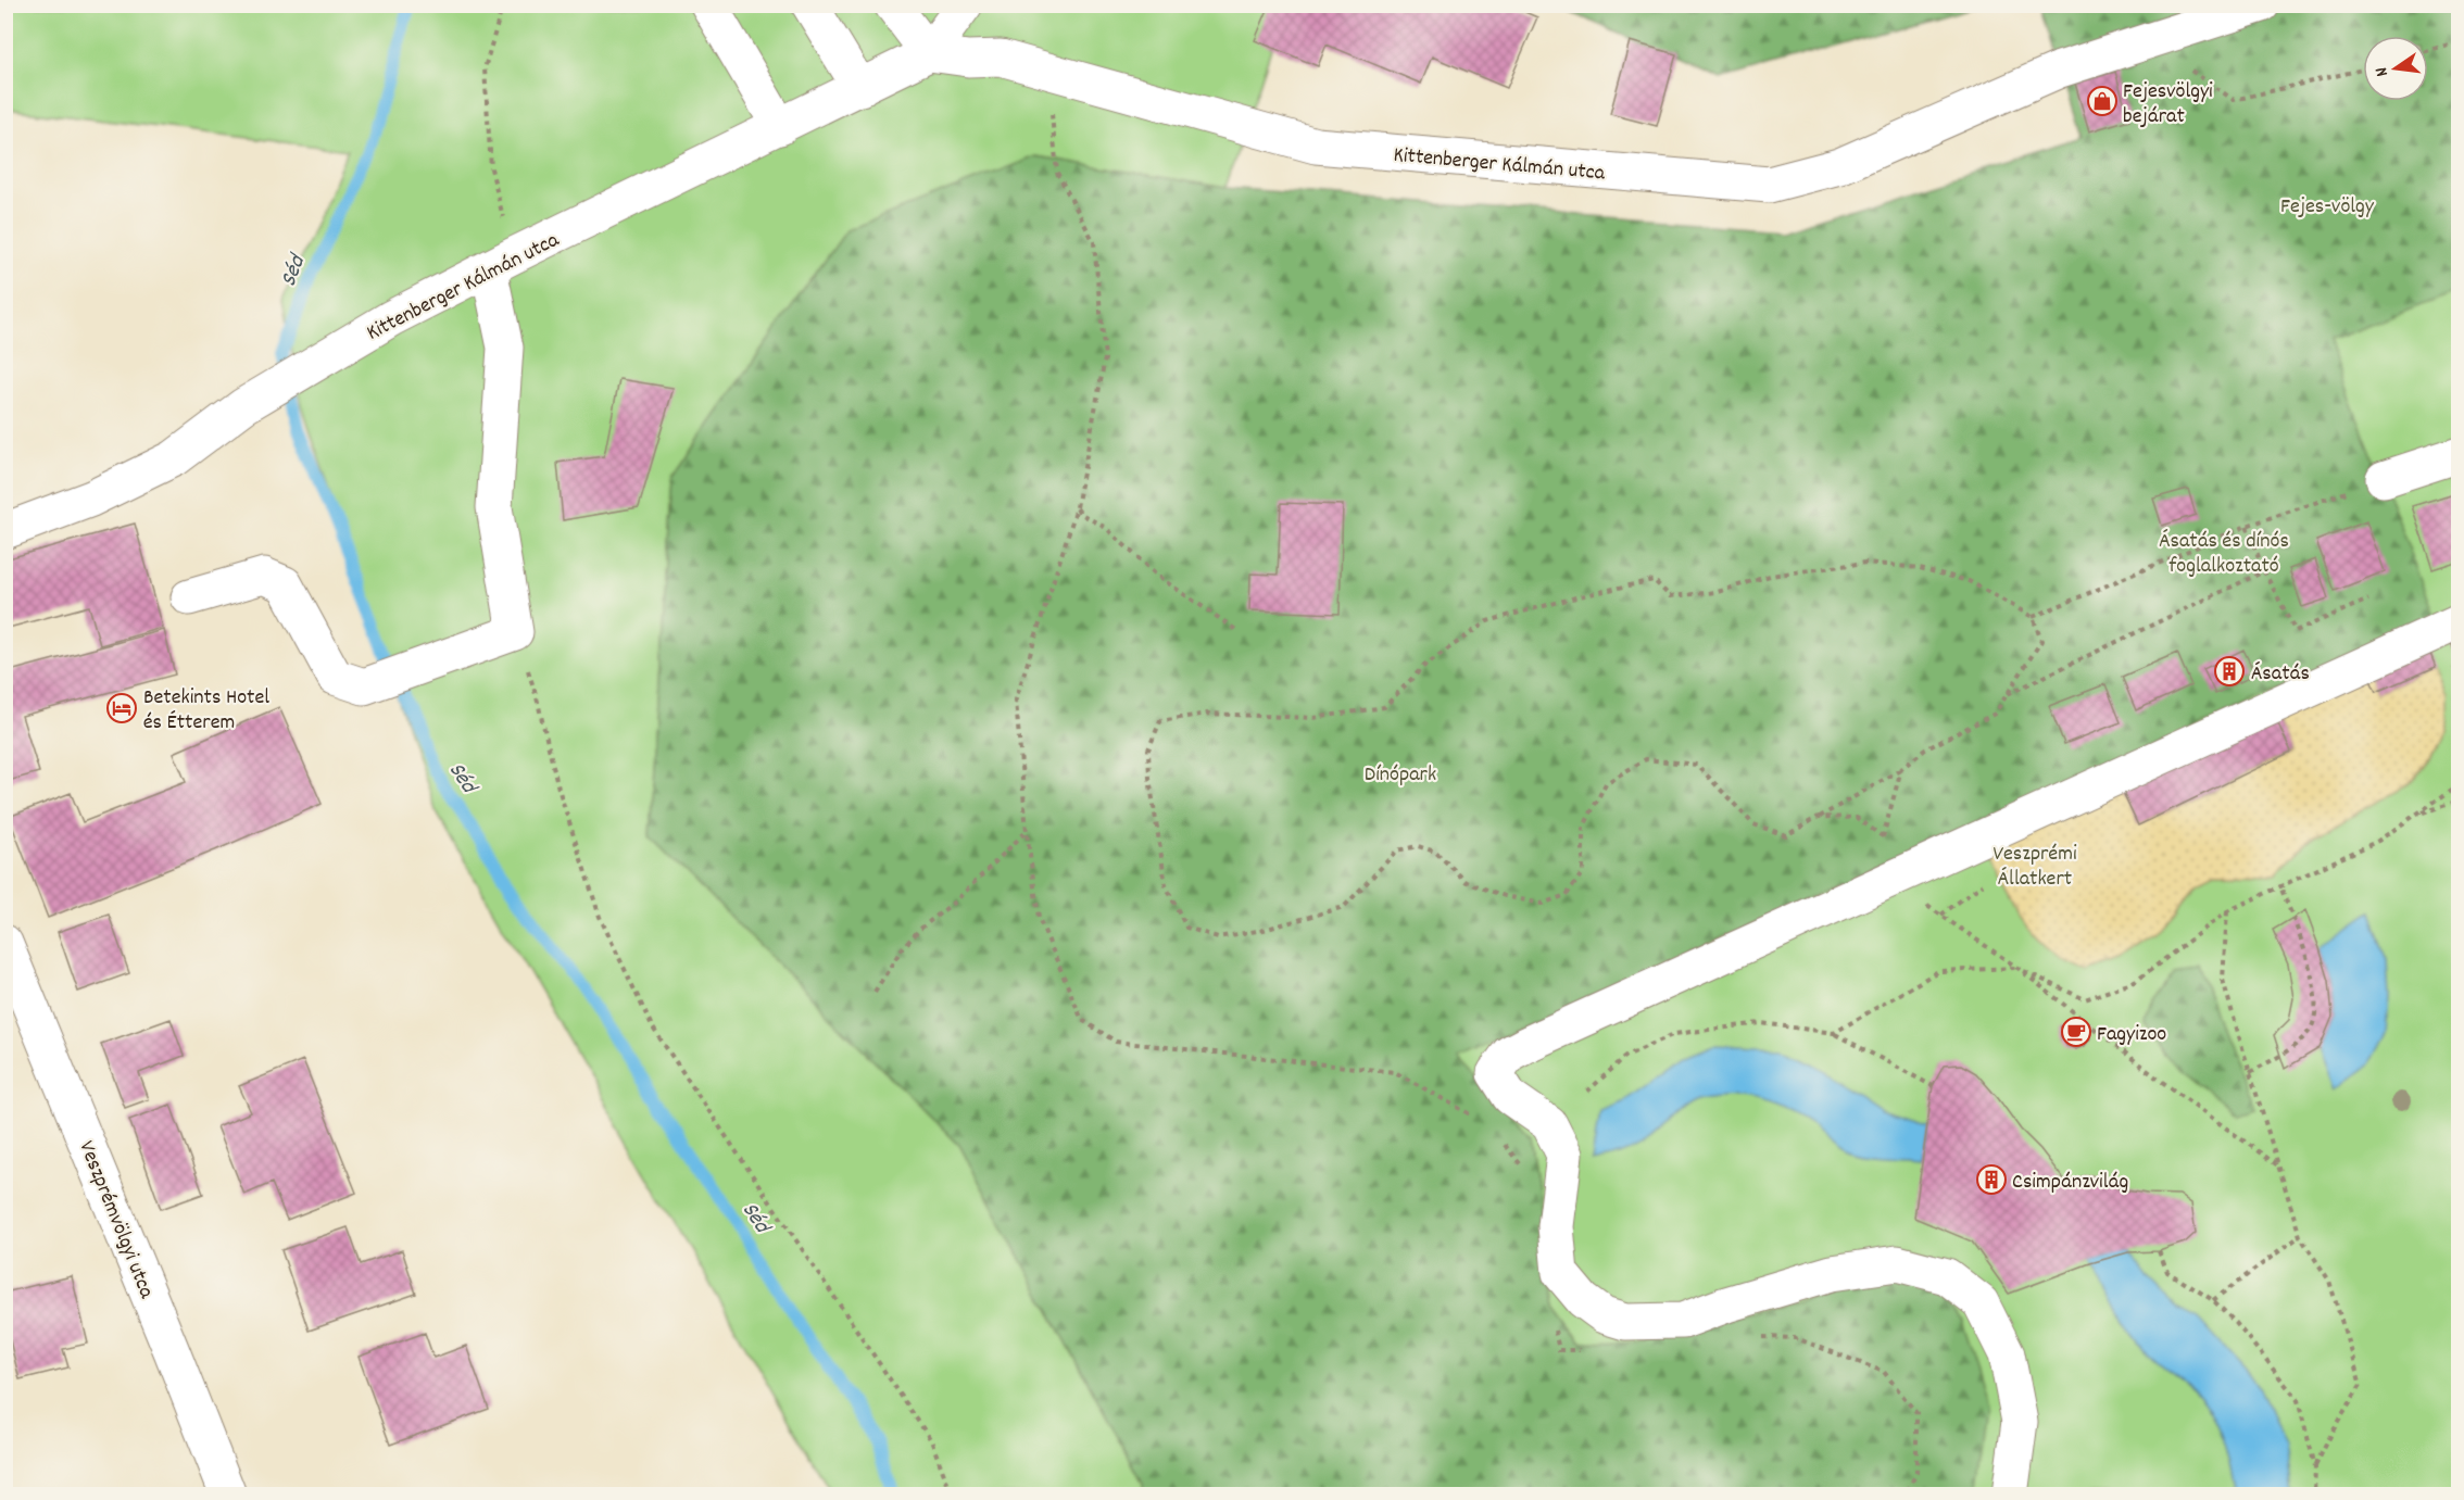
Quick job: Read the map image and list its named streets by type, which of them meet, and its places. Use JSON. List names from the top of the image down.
{
  "streets": {
    "street": ["Kittenberger Kálmán utca", "Veszprémvölgyi utca"]
  },
  "water": ["Séd"],
  "parks": [
    "Fejes-völgy",
    "Ásatás és dínós foglalkoztató",
    "Dínópark",
    "Veszprémi Állatkert"
  ],
  "places": {
    "shop": ["Fejesvölgyi bejárat"],
    "building": ["Ásatás", "Csimpánzvilág"],
    "hotel": ["Betekints Hotel és Étterem"],
    "cafe": ["Fagyizoo"]
  },
  "north": "left"
}
